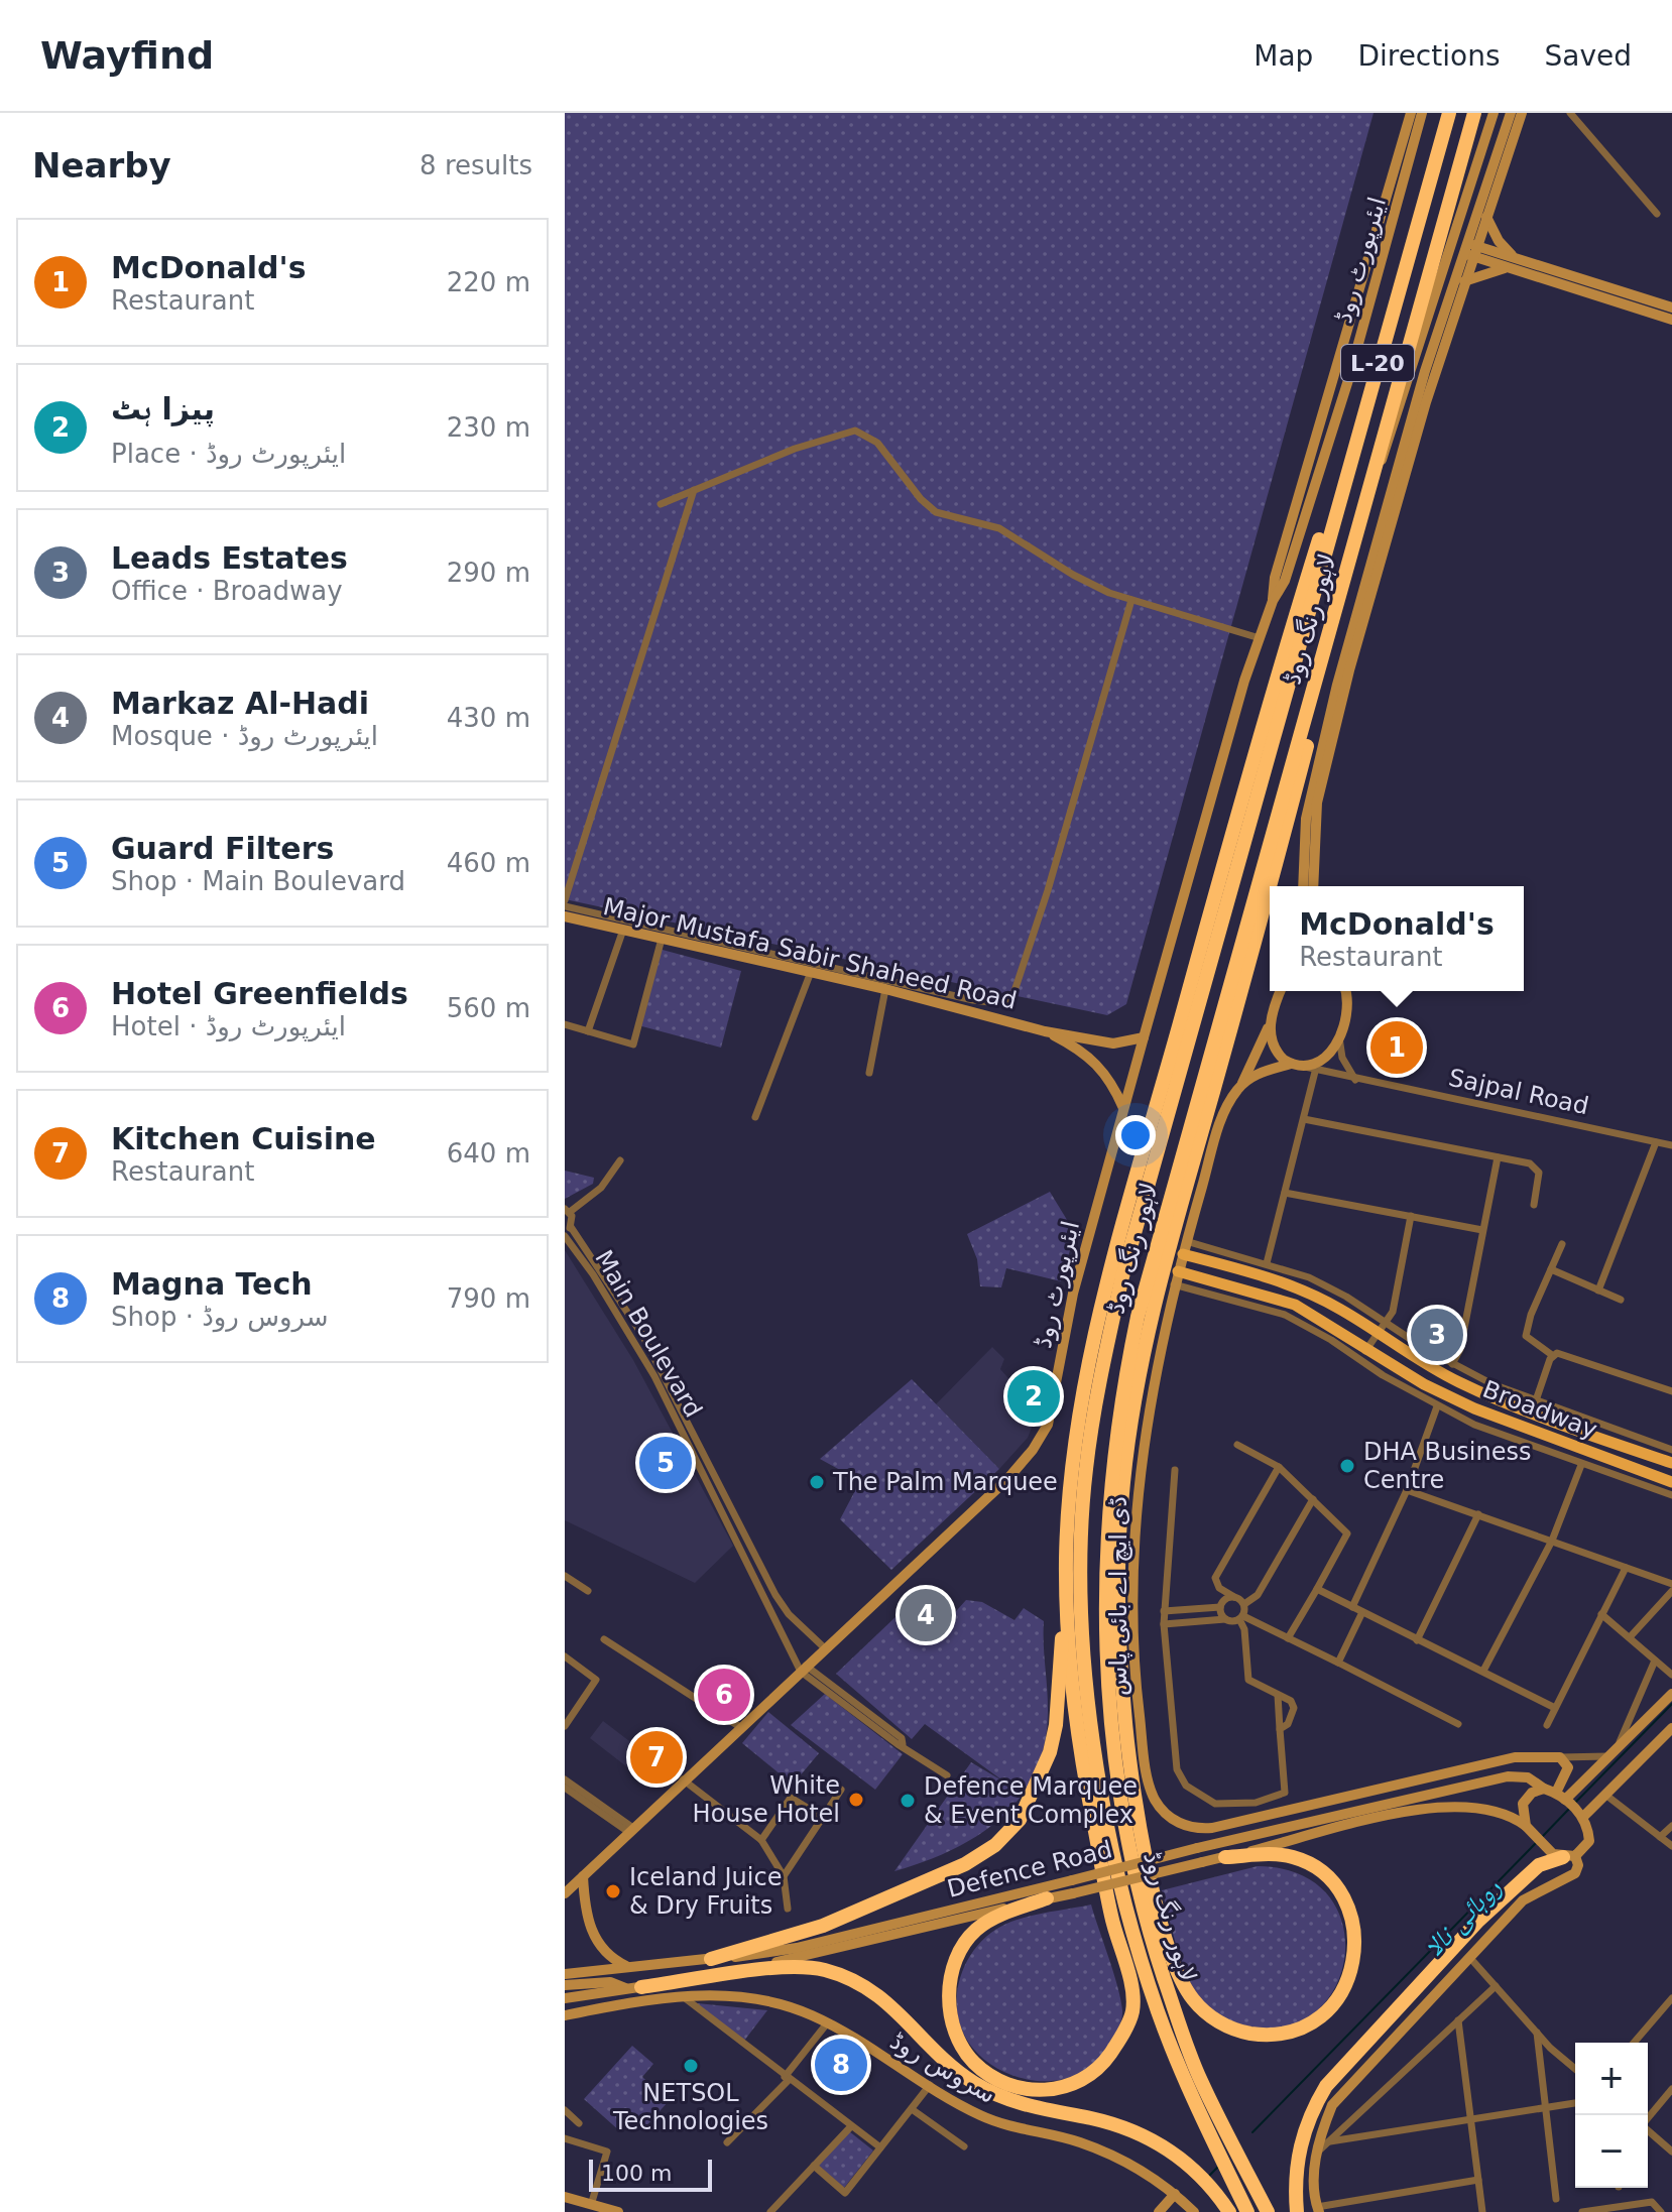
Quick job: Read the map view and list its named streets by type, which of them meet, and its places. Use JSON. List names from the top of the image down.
{
  "streets": {
    "highway": ["L-20", "لاہور رنگ روڈ"],
    "main road": [
      "ایئرپورٹ روڈ",
      "Major Mustafa Sabir Shaheed Road",
      "Broadway",
      "ڈی ایچ اے بائی پاس",
      "Defence Road",
      "سروس روڈ"
    ],
    "street": ["Sajpal Road", "Main Boulevard"]
  },
  "crossings": [
    ["ایئرپورٹ روڈ", "Main Boulevard"],
    ["Broadway", "ڈی ایچ اے بائی پاس"]
  ],
  "water": ["روہائی نالا"],
  "places": [
    "DHA Business Centre",
    "The Palm Marquee",
    "White House Hotel",
    "Defence Marquee & Event Complex",
    "Iceland Juice & Dry Fruits",
    "NETSOL Technologies"
  ],
  "scale_bar": "100 m",
  "page": {
    "header": "Wayfind",
    "nav": ["Map", "Directions", "Saved"],
    "heading": ["Nearby", "8 results"],
    "list": [
      {
        "mark": "1",
        "name": "McDonald's",
        "note": "Restaurant",
        "value": "220 m"
      },
      {
        "mark": "2",
        "name": "پیزا ہٹ",
        "note": "Place · ایئرپورٹ روڈ",
        "value": "230 m"
      },
      {
        "mark": "3",
        "name": "Leads Estates",
        "note": "Office · Broadway",
        "value": "290 m"
      },
      {
        "mark": "4",
        "name": "Markaz Al-Hadi",
        "note": "Mosque · ایئرپورٹ روڈ",
        "value": "430 m"
      },
      {
        "mark": "5",
        "name": "Guard Filters",
        "note": "Shop · Main Boulevard",
        "value": "460 m"
      },
      {
        "mark": "6",
        "name": "Hotel Greenfields",
        "note": "Hotel · ایئرپورٹ روڈ",
        "value": "560 m"
      },
      {
        "mark": "7",
        "name": "Kitchen Cuisine",
        "note": "Restaurant",
        "value": "640 m"
      },
      {
        "mark": "8",
        "name": "Magna Tech",
        "note": "Shop · سروس روڈ",
        "value": "790 m"
      }
    ],
    "popup": ["McDonald's", "Restaurant"],
    "pins": [
      "1",
      "3",
      "2",
      "5",
      "4",
      "6",
      "7",
      "8"
    ],
    "map_buttons": ["+", "−"],
    "scale": "100 m"
  }
}
